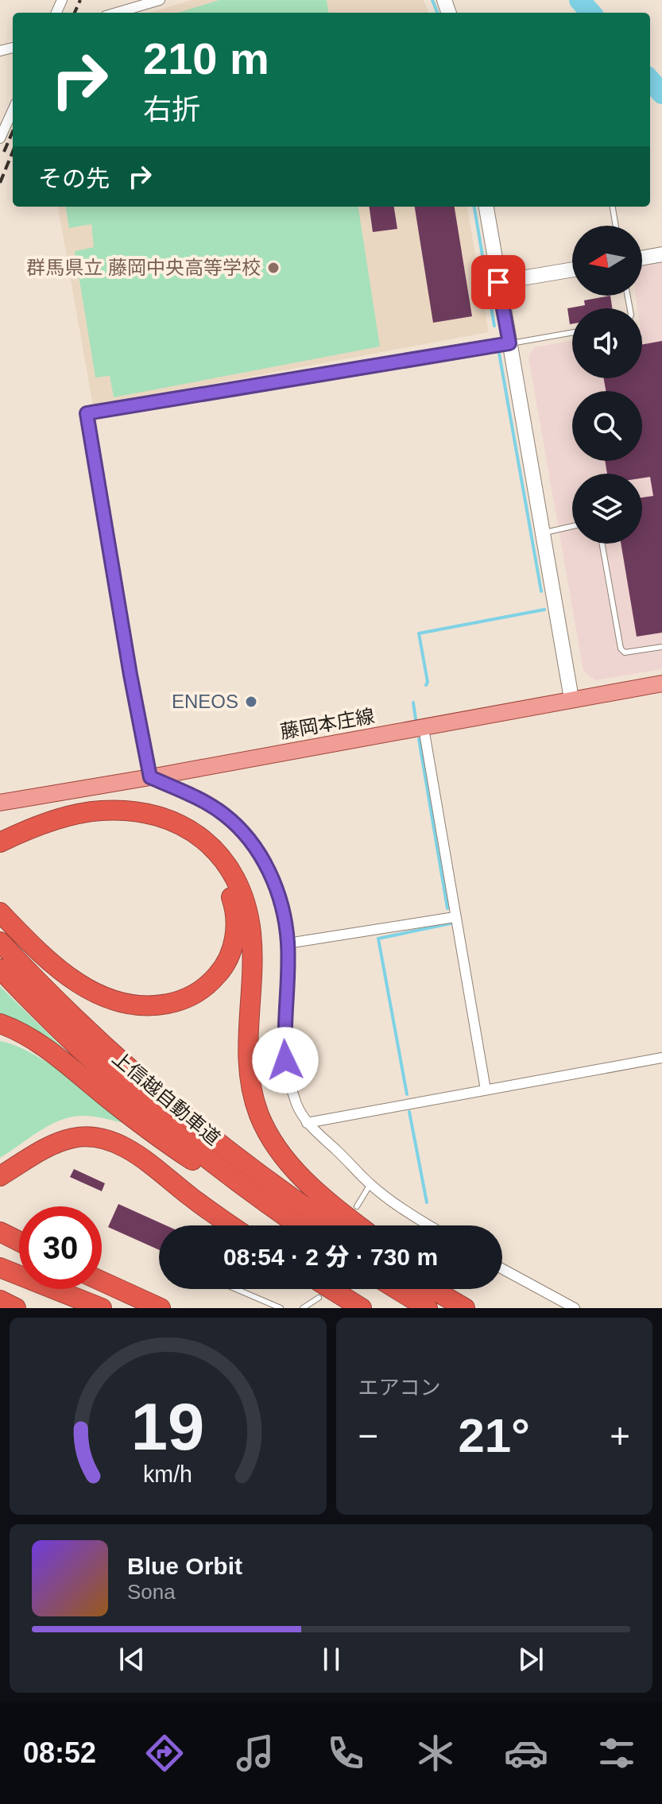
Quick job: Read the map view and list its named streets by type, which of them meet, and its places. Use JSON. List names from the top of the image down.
{
  "streets": {
    "highway": ["上信越自動車道"],
    "main road": ["藤岡本庄線"]
  },
  "places": ["群馬県立 藤岡中央高等学校", "ENEOS"],
  "north": "left",
  "page": {
    "turn": ["210 m", "右折"],
    "then": "その先",
    "limit": "30",
    "trip": "08:54 · 2 分 · 730 m",
    "tile": "エアコン",
    "heat": ["−", "21°", "+"],
    "song": ["Blue Orbit", "Sona"],
    "tabs": "08:52",
    "gauge": ["19", "km/h"]
  }
}
